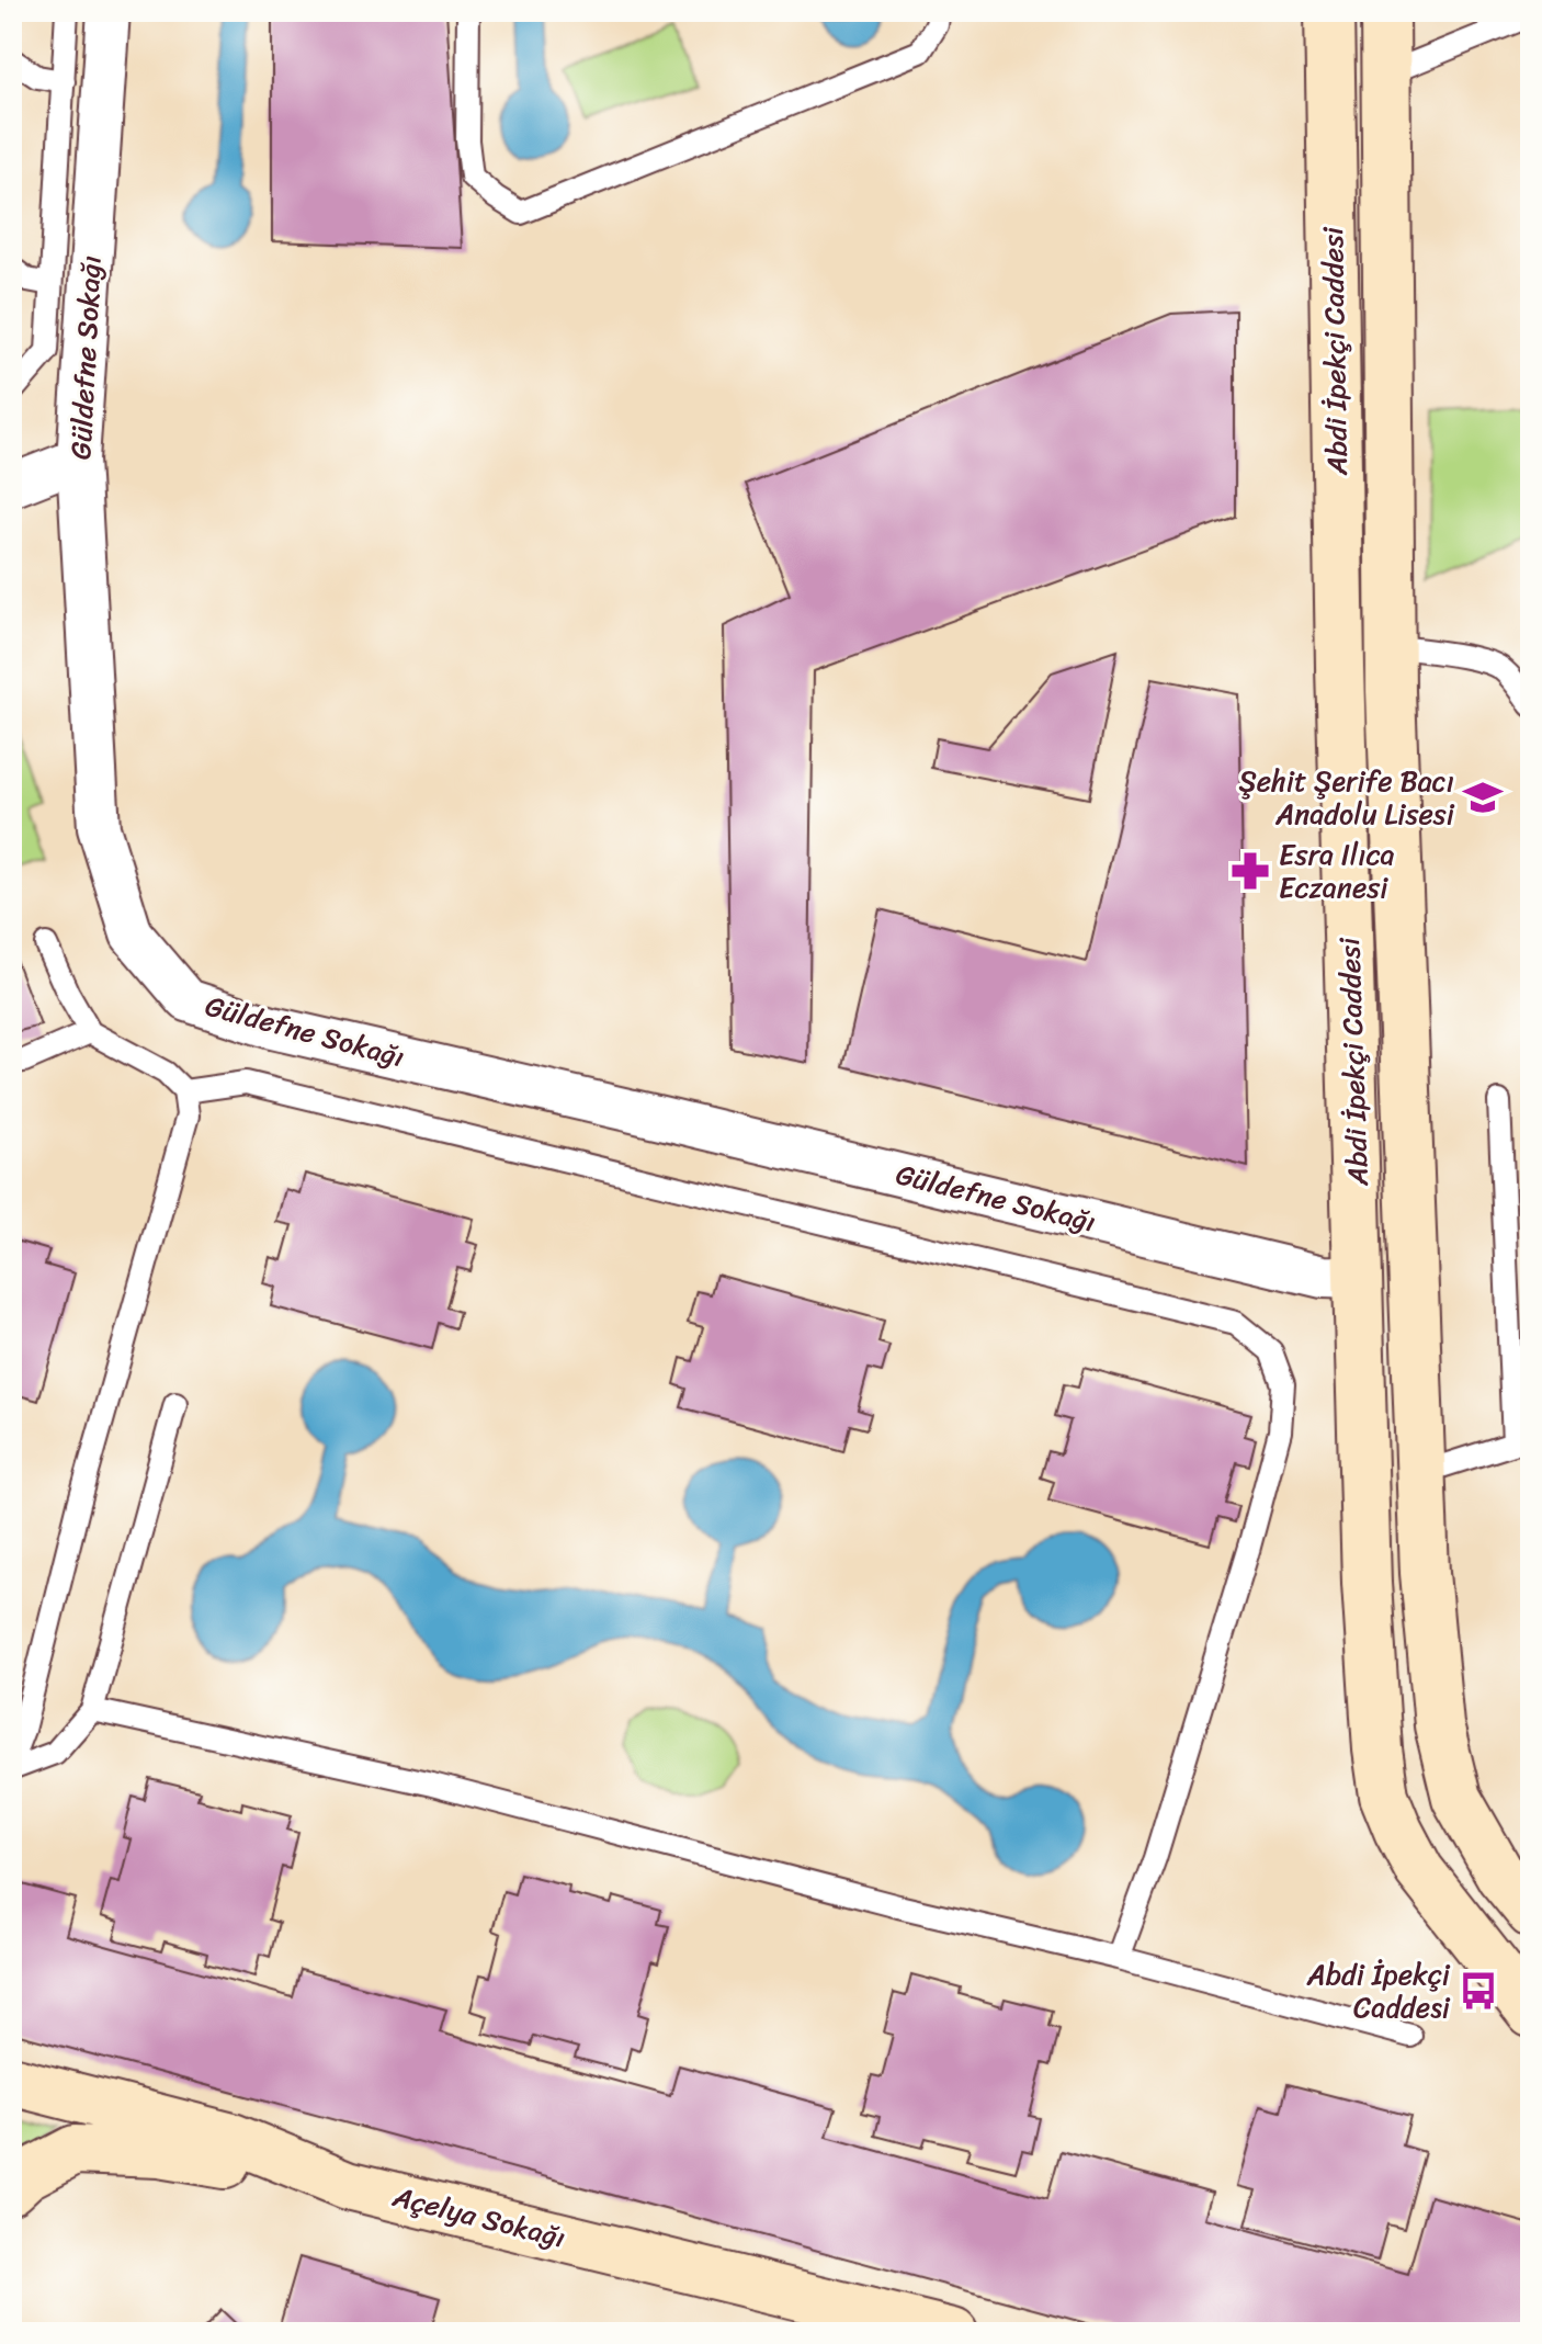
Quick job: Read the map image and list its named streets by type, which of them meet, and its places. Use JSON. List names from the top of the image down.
{
  "streets": {
    "street": ["Abdi İpekçi Caddesi", "Güldefne Sokağı", "Açelya Sokağı"]
  },
  "crossings": [
    ["Abdi İpekçi Caddesi", "Güldefne Sokağı"]
  ],
  "places": {
    "school or university": ["Şehit Şerife Bacı Anadolu Lisesi"],
    "pharmacy": ["Esra Ilıca Eczanesi"],
    "bus stop": ["Abdi İpekçi Caddesi"]
  }
}
